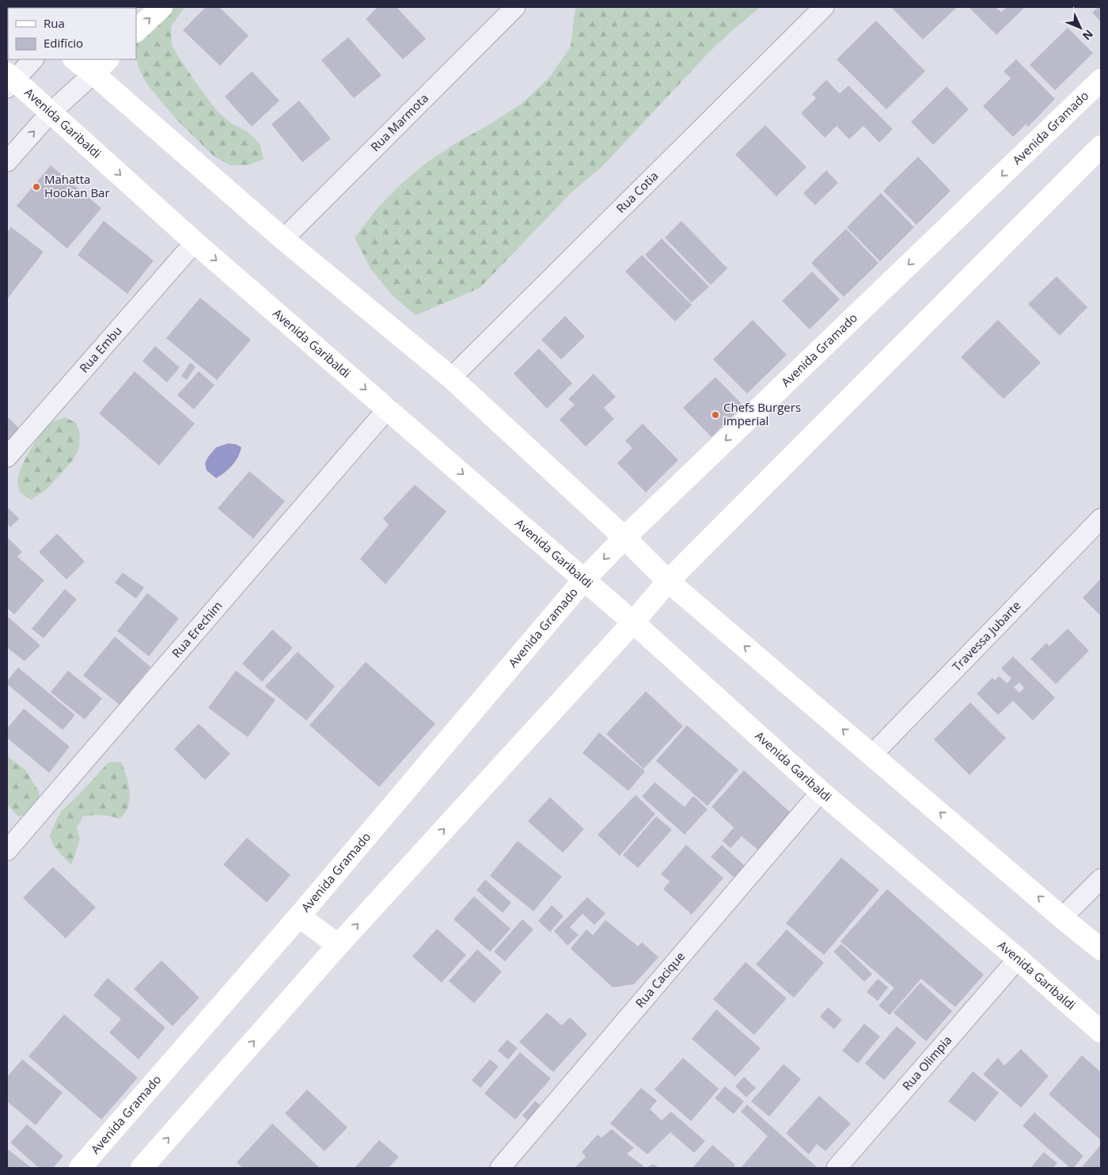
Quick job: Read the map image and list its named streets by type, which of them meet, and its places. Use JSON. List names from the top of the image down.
{
  "streets": {
    "street": [
      "Avenida Garibaldi",
      "Rua Marmota",
      "Avenida Gramado",
      "Rua Cotia",
      "Rua Embu",
      "Rua Erechim",
      "Travessa Jubarte",
      "Rua Cacique",
      "Rua Olimpia"
    ]
  },
  "crossings": [
    ["Avenida Garibaldi", "Avenida Gramado"],
    ["Avenida Garibaldi", "Rua Embu"],
    ["Avenida Garibaldi", "Rua Erechim"],
    ["Avenida Garibaldi", "Rua Cacique"],
    ["Avenida Garibaldi", "Rua Olimpia"]
  ],
  "places": ["Mahatta Hookan Bar", "Chefs Burgers imperial"],
  "legend": ["Rua", "Edifício"],
  "north": "bottom right"
}
